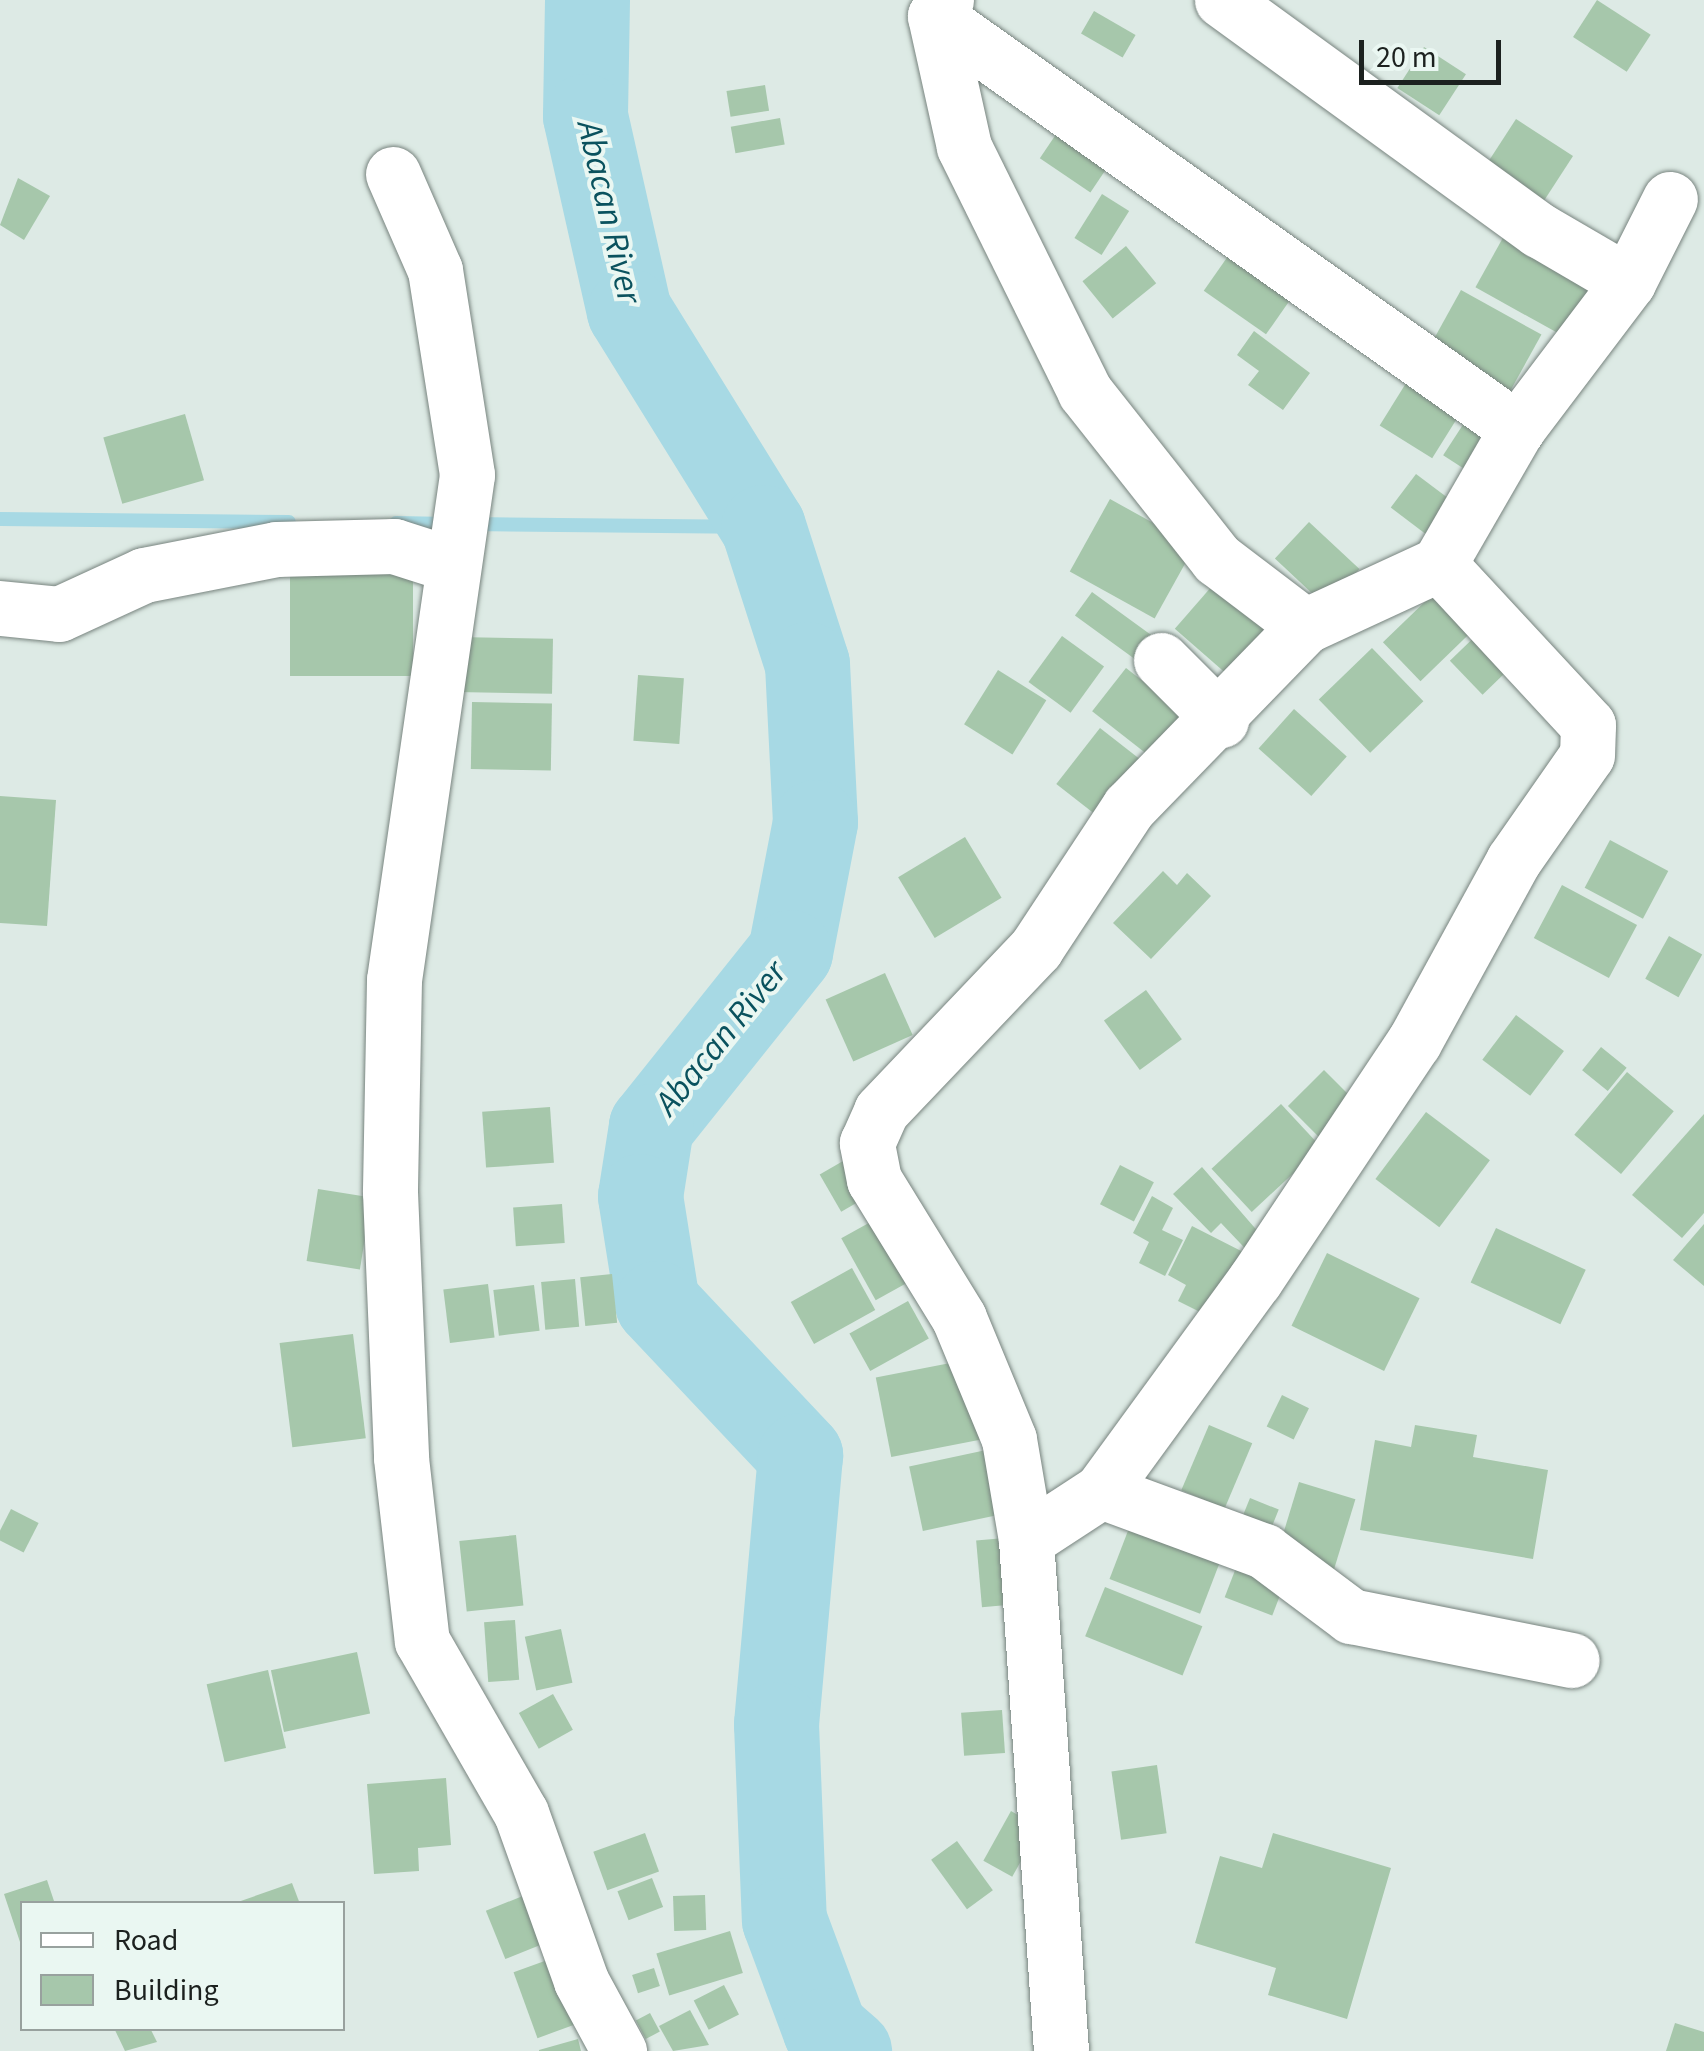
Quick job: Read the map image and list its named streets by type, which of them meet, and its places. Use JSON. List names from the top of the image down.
{
  "water": ["Abacan River"],
  "legend": ["Road", "Building"],
  "scale_bar": "20 m"
}
